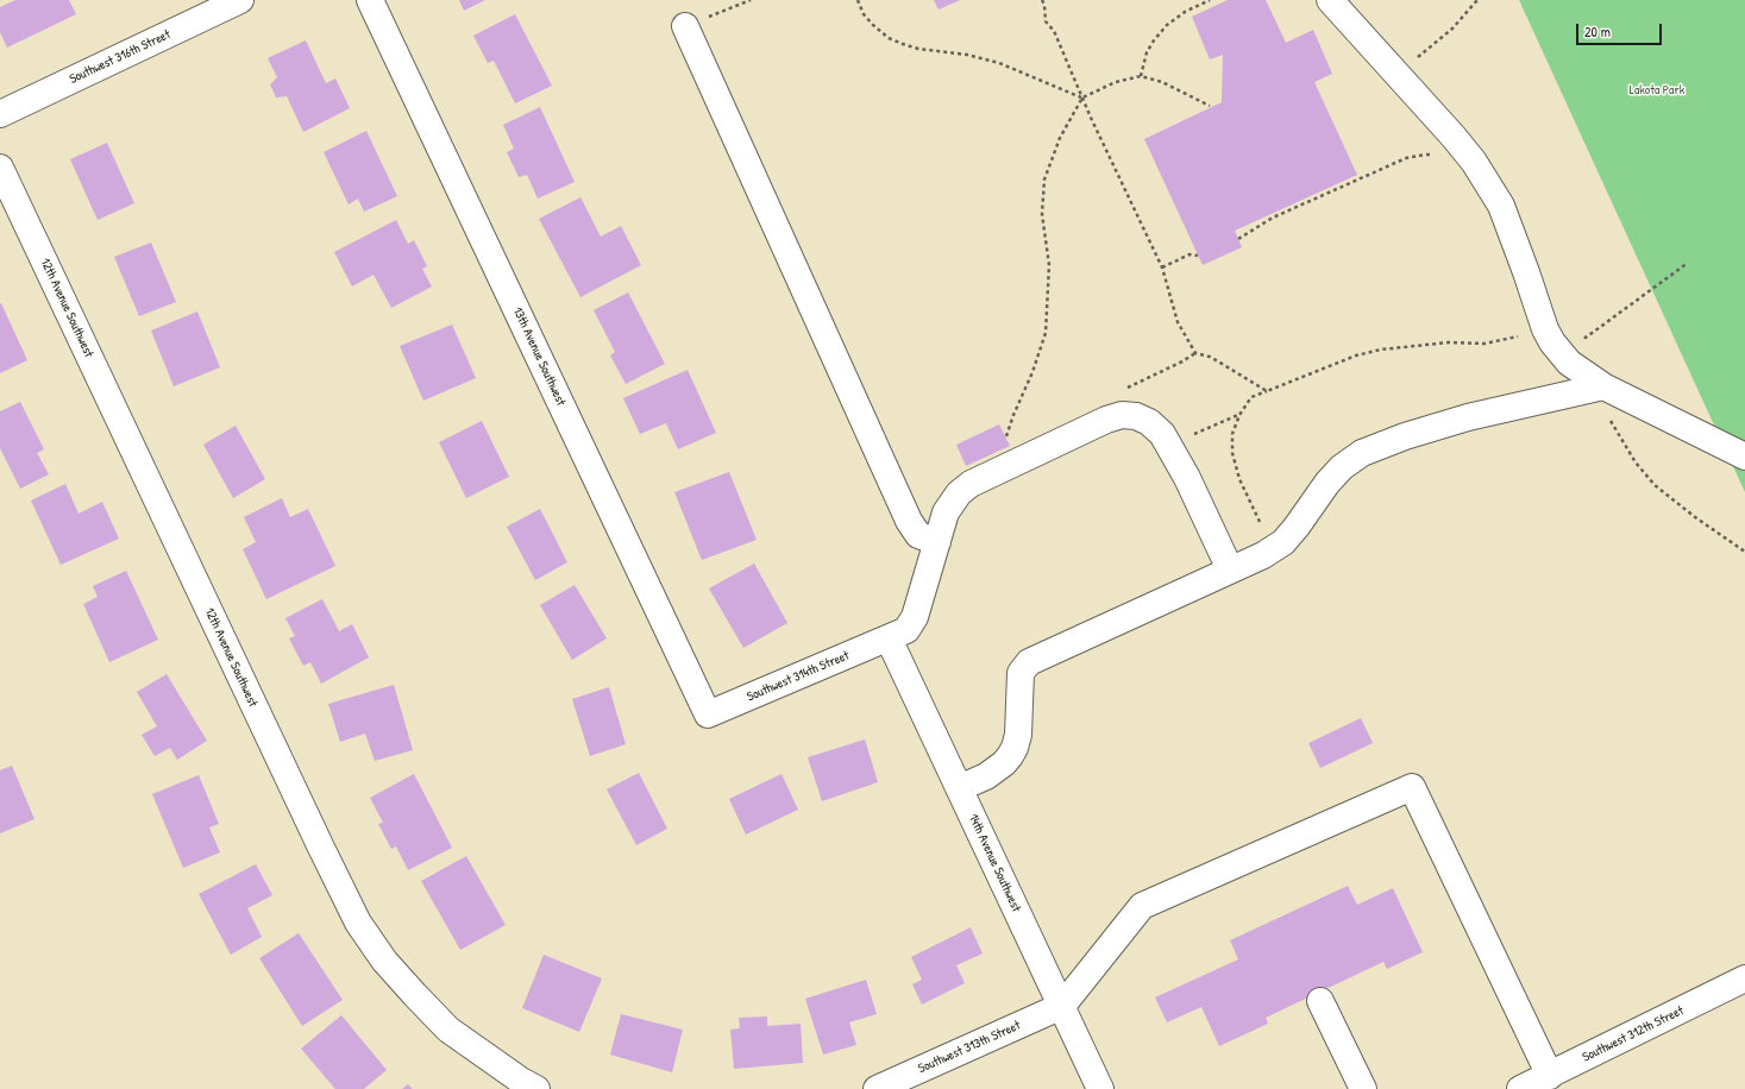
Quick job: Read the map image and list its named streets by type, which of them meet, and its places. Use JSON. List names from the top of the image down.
{
  "streets": {
    "street": [
      "Southwest 316th Street",
      "12th Avenue Southwest",
      "13th Avenue Southwest",
      "Southwest 314th Street",
      "14th Avenue Southwest",
      "Southwest 312th Street",
      "Southwest 313th Street"
    ]
  },
  "crossings": [
    ["13th Avenue Southwest", "Southwest 314th Street"],
    ["Southwest 314th Street", "14th Avenue Southwest"],
    ["14th Avenue Southwest", "Southwest 313th Street"]
  ],
  "parks": ["Lakota Park"],
  "scale_bar": "20 m"
}
